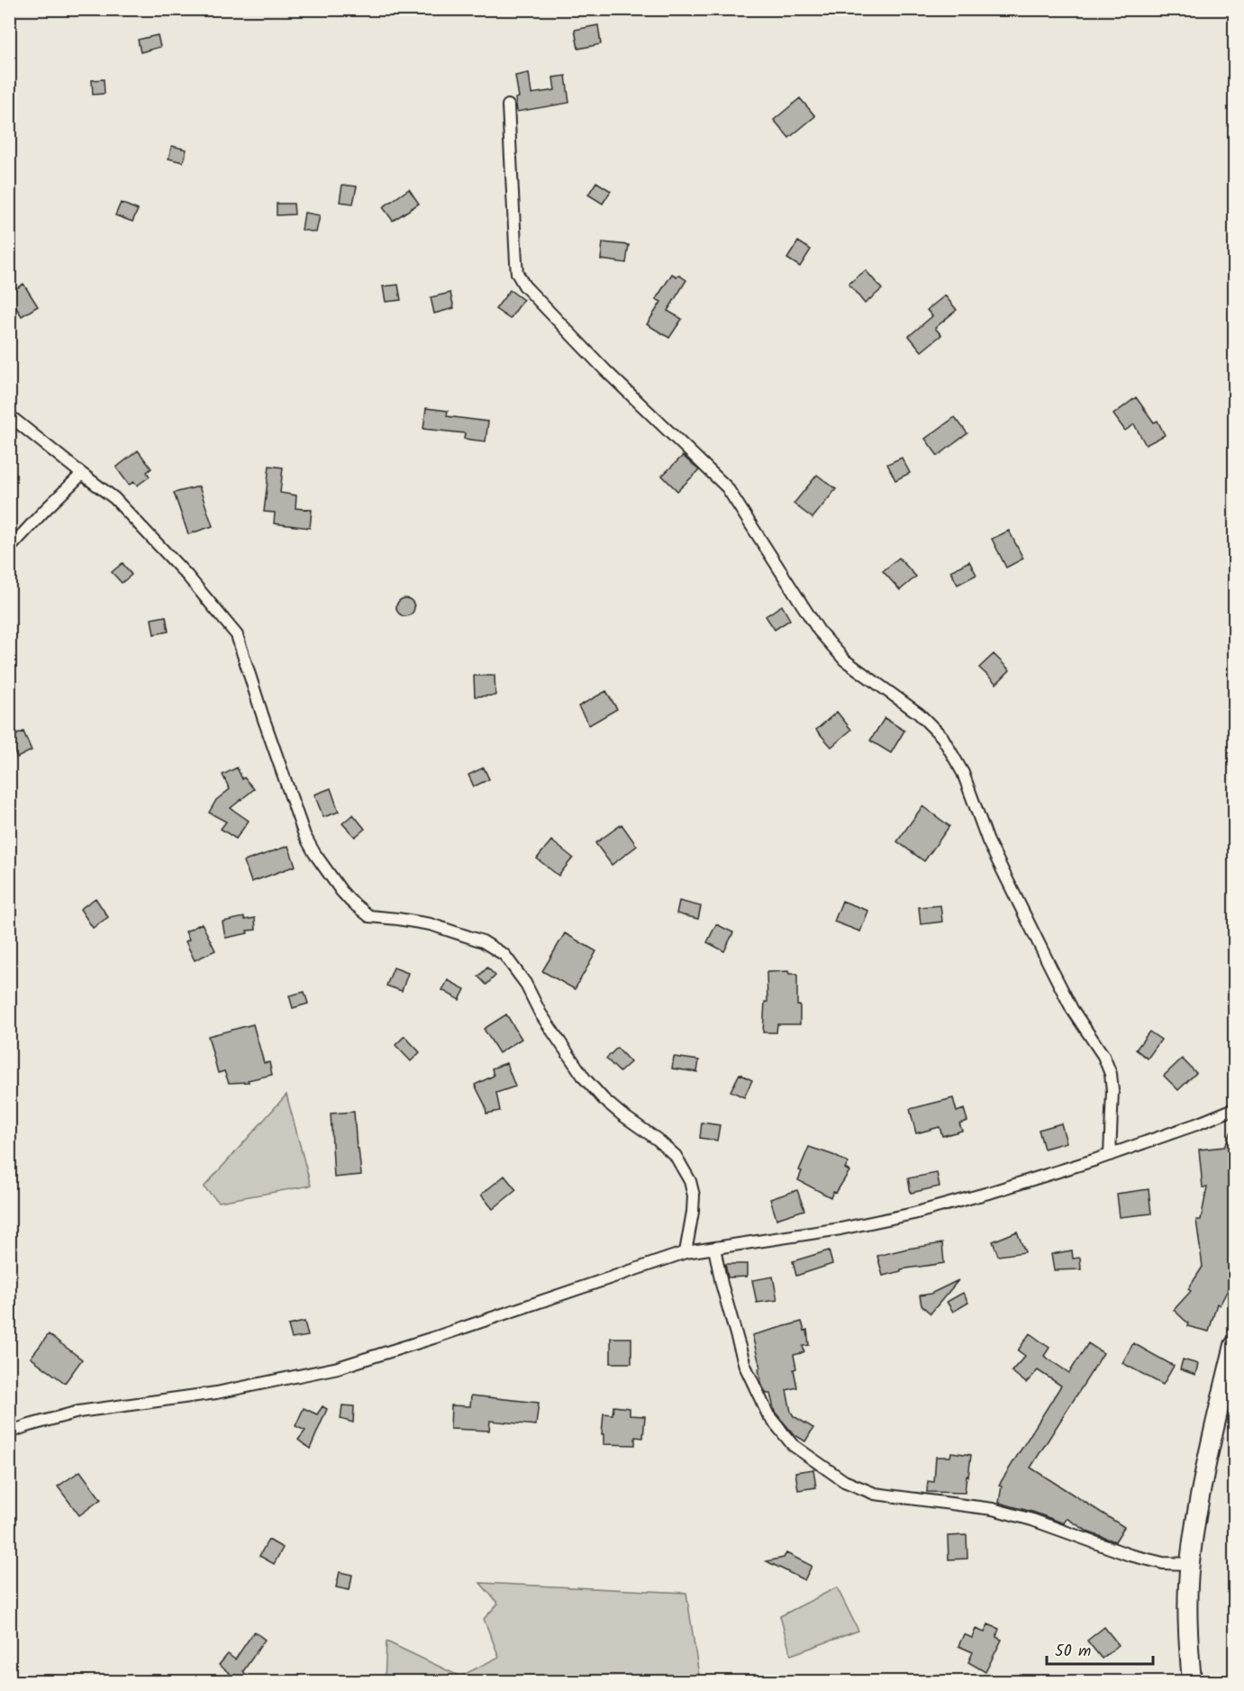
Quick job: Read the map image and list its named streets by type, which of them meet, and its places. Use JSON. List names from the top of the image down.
{
  "scale_bar": "50 m"
}
